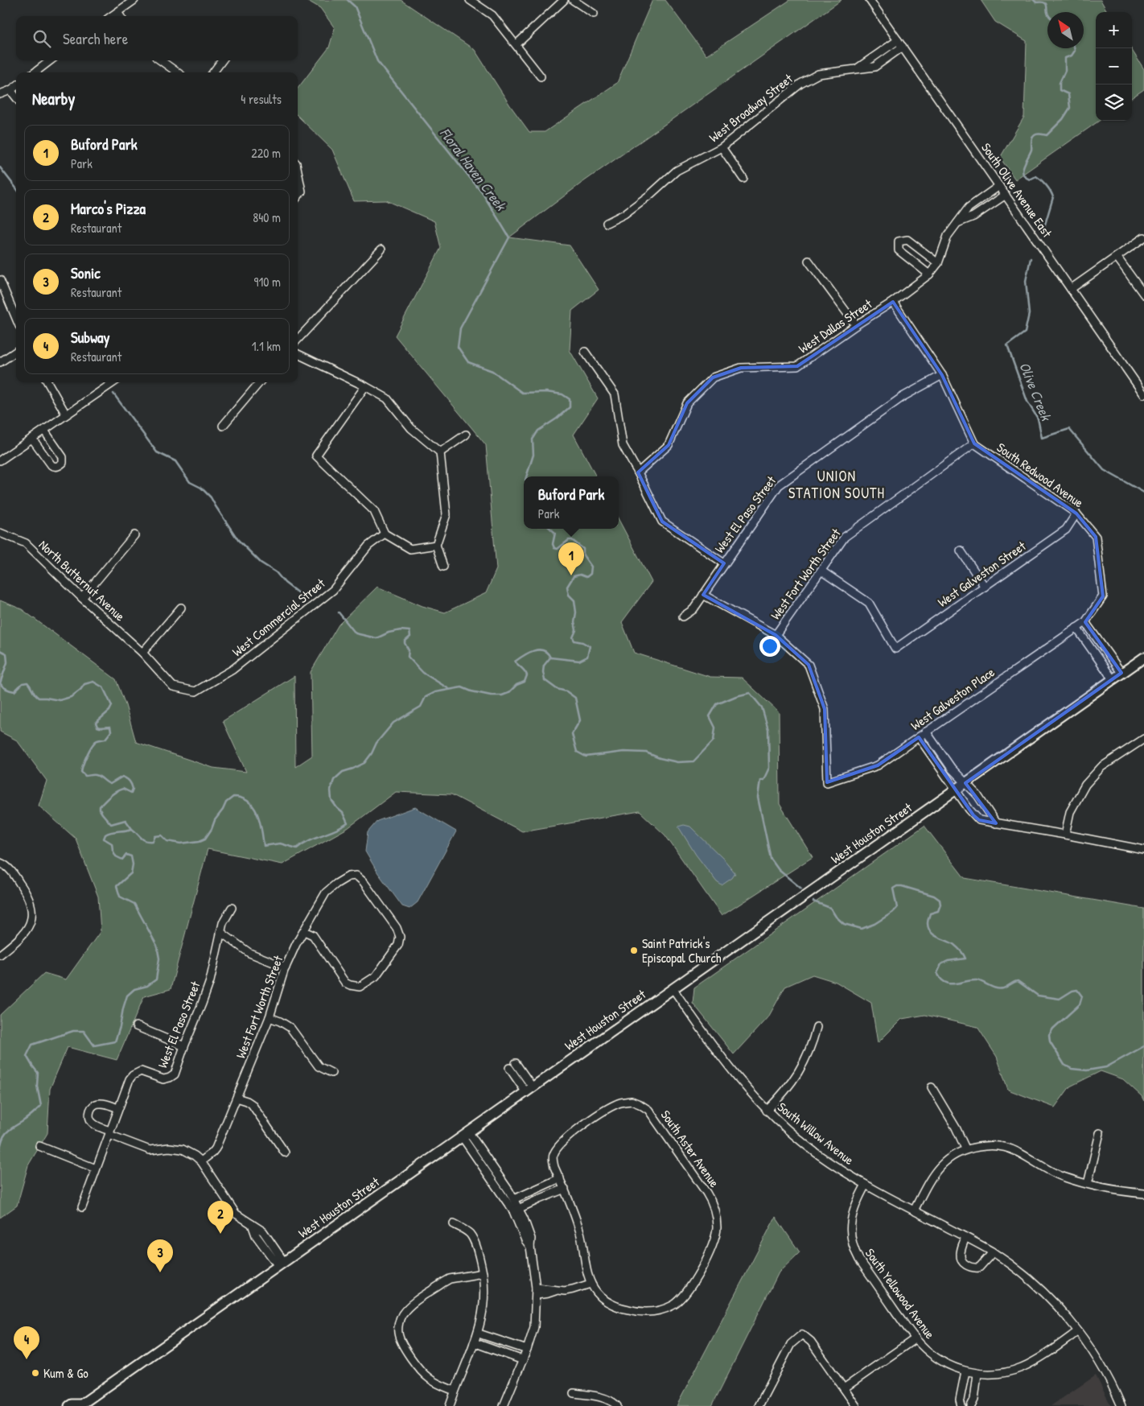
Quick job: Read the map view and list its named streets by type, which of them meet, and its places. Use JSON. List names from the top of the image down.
{
  "streets": {
    "main road": ["West Houston Street"],
    "street": [
      "West Broadway Street",
      "South Olive Avenue East",
      "West Dallas Street",
      "South Redwood Avenue",
      "West El Paso Street",
      "West Fort Worth Street",
      "West Galveston Street",
      "North Butternut Avenue",
      "West Commercial Street",
      "West Galveston Place",
      "South Willow Avenue",
      "South Aster Avenue",
      "South Yellowood Avenue"
    ]
  },
  "crossings": [
    ["West Broadway Street", "South Olive Avenue East"],
    ["South Olive Avenue East", "West Dallas Street"],
    ["South Redwood Avenue", "West Fort Worth Street"],
    ["South Redwood Avenue", "West Galveston Street"],
    ["South Redwood Avenue", "West Galveston Place"],
    ["West Fort Worth Street", "West Galveston Street"],
    ["West Fort Worth Street", "West Galveston Place"],
    ["North Butternut Avenue", "West Commercial Street"],
    ["West Houston Street", "South Willow Avenue"],
    ["South Willow Avenue", "South Yellowood Avenue"]
  ],
  "districts": ["UNION STATION SOUTH"],
  "water": ["Floral Haven Creek", "Olive Creek"],
  "places": ["Saint Patrick's Episcopal Church", "Kum & Go"],
  "north": "top left",
  "page": {
    "map_buttons": ["+", "−"],
    "search": "Search here",
    "heading": ["Nearby", "4 results"],
    "list": [
      {
        "mark": "1",
        "name": "Buford Park",
        "note": "Park",
        "value": "220 m"
      },
      {
        "mark": "2",
        "name": "Marco's Pizza",
        "note": "Restaurant",
        "value": "840 m"
      },
      {
        "mark": "3",
        "name": "Sonic",
        "note": "Restaurant",
        "value": "910 m"
      },
      {
        "mark": "4",
        "name": "Subway",
        "note": "Restaurant",
        "value": "1.1 km"
      }
    ],
    "popup": ["Buford Park", "Park"],
    "pins": [
      "1",
      "2",
      "3",
      "4"
    ]
  }
}
